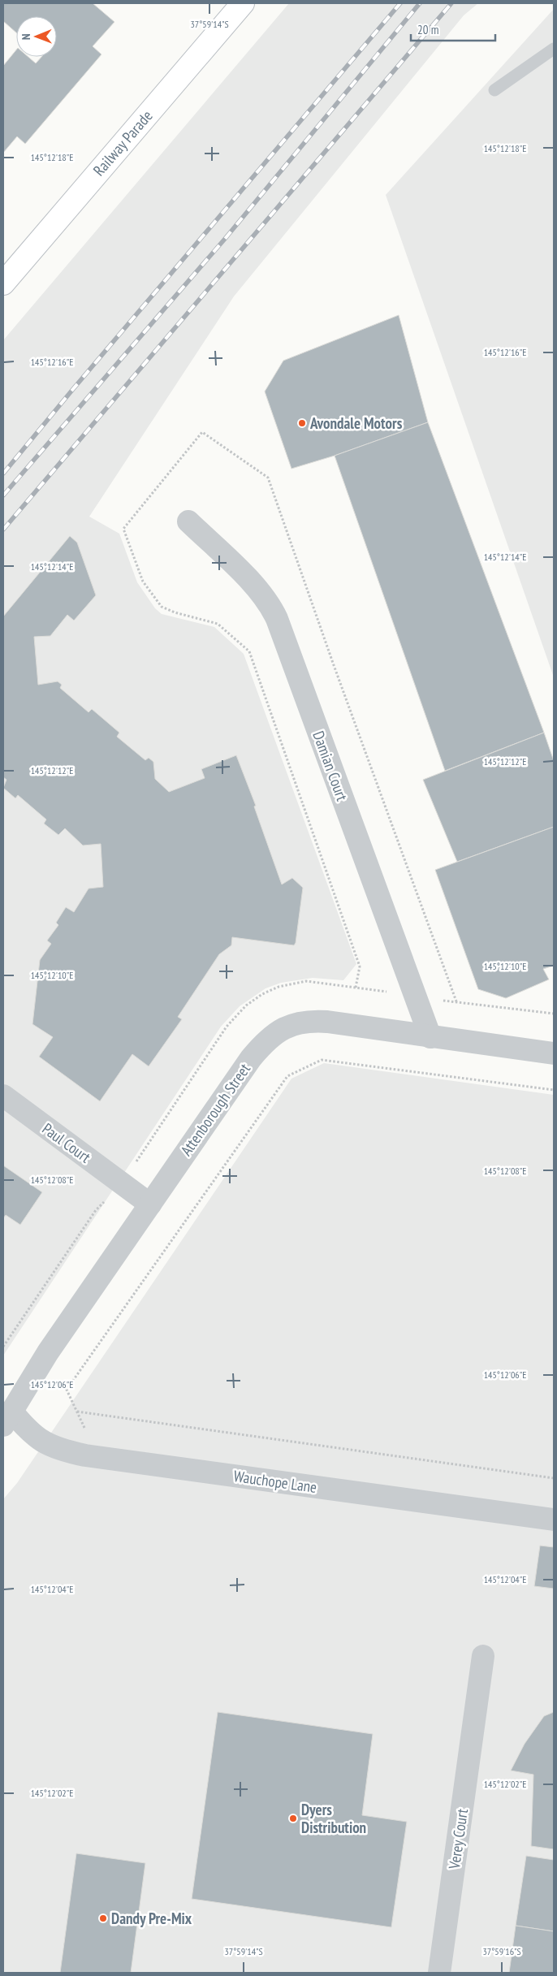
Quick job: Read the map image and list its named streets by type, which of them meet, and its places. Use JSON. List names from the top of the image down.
{
  "streets": {
    "main road": ["Railway Parade"],
    "street": [
      "Damian Court",
      "Attenborough Street",
      "Paul Court",
      "Wauchope Lane",
      "Verey Court"
    ]
  },
  "crossings": [
    ["Damian Court", "Attenborough Street"],
    ["Attenborough Street", "Paul Court"],
    ["Attenborough Street", "Wauchope Lane"]
  ],
  "places": ["Avondale Motors", "Dyers Distribution", "Dandy Pre-Mix"],
  "scale_bar": "20 m",
  "north": "left",
  "coordinates": [
    "37°59'14\"S",
    "145°12'18\"E",
    "145°12'16\"E",
    "145°12'14\"E",
    "145°12'12\"E",
    "145°12'10\"E",
    "145°12'08\"E",
    "145°12'06\"E",
    "145°12'04\"E",
    "145°12'02\"E",
    "37°59'16\"S"
  ]
}
